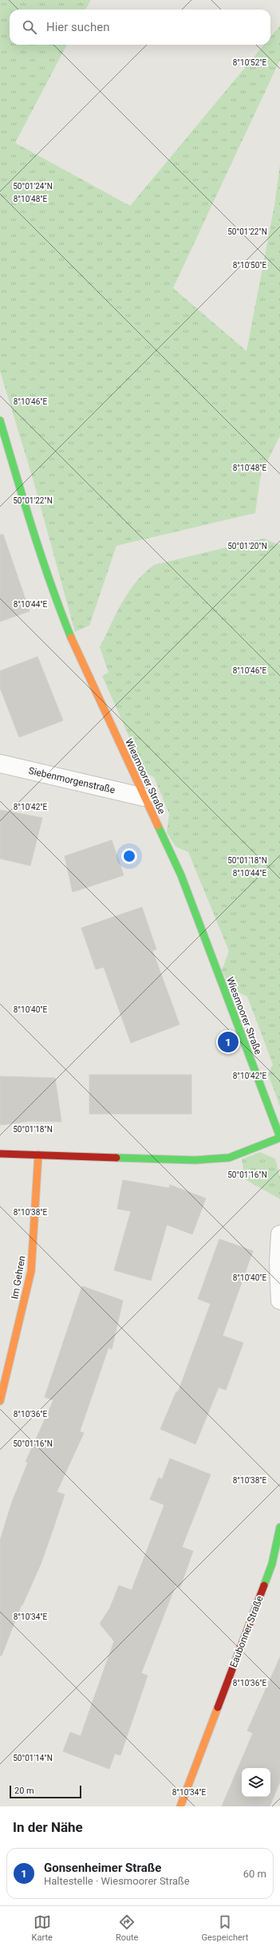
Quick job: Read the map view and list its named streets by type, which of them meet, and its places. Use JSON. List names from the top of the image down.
{
  "streets": {
    "street": [
      "Wiesmoorer Straße",
      "Siebenmorgenstraße",
      "Im Gehren",
      "Eaubonner Straße"
    ]
  },
  "crossings": [
    ["Wiesmoorer Straße", "Siebenmorgenstraße"]
  ],
  "scale_bar": "20 m",
  "page": {
    "search": "Hier suchen",
    "pins": "1",
    "scale": "20 m",
    "heading": "In der Nähe",
    "list": [
      {
        "mark": "1",
        "name": "Gonsenheimer Straße",
        "note": "Haltestelle · Wiesmoorer Straße",
        "value": "60 m"
      }
    ],
    "nav": ["Karte", "Route", "Gespeichert"]
  },
  "coordinates": [
    "8°10'52\"E",
    "50°01'24\"N",
    "8°10'48\"E",
    "50°01'22\"N",
    "8°10'50\"E",
    "8°10'46\"E",
    "50°01'20\"N",
    "8°10'44\"E",
    "8°10'42\"E",
    "50°01'18\"N",
    "8°10'40\"E",
    "50°01'16\"N",
    "8°10'38\"E",
    "8°10'36\"E",
    "8°10'34\"E",
    "50°01'14\"N"
  ]
}
